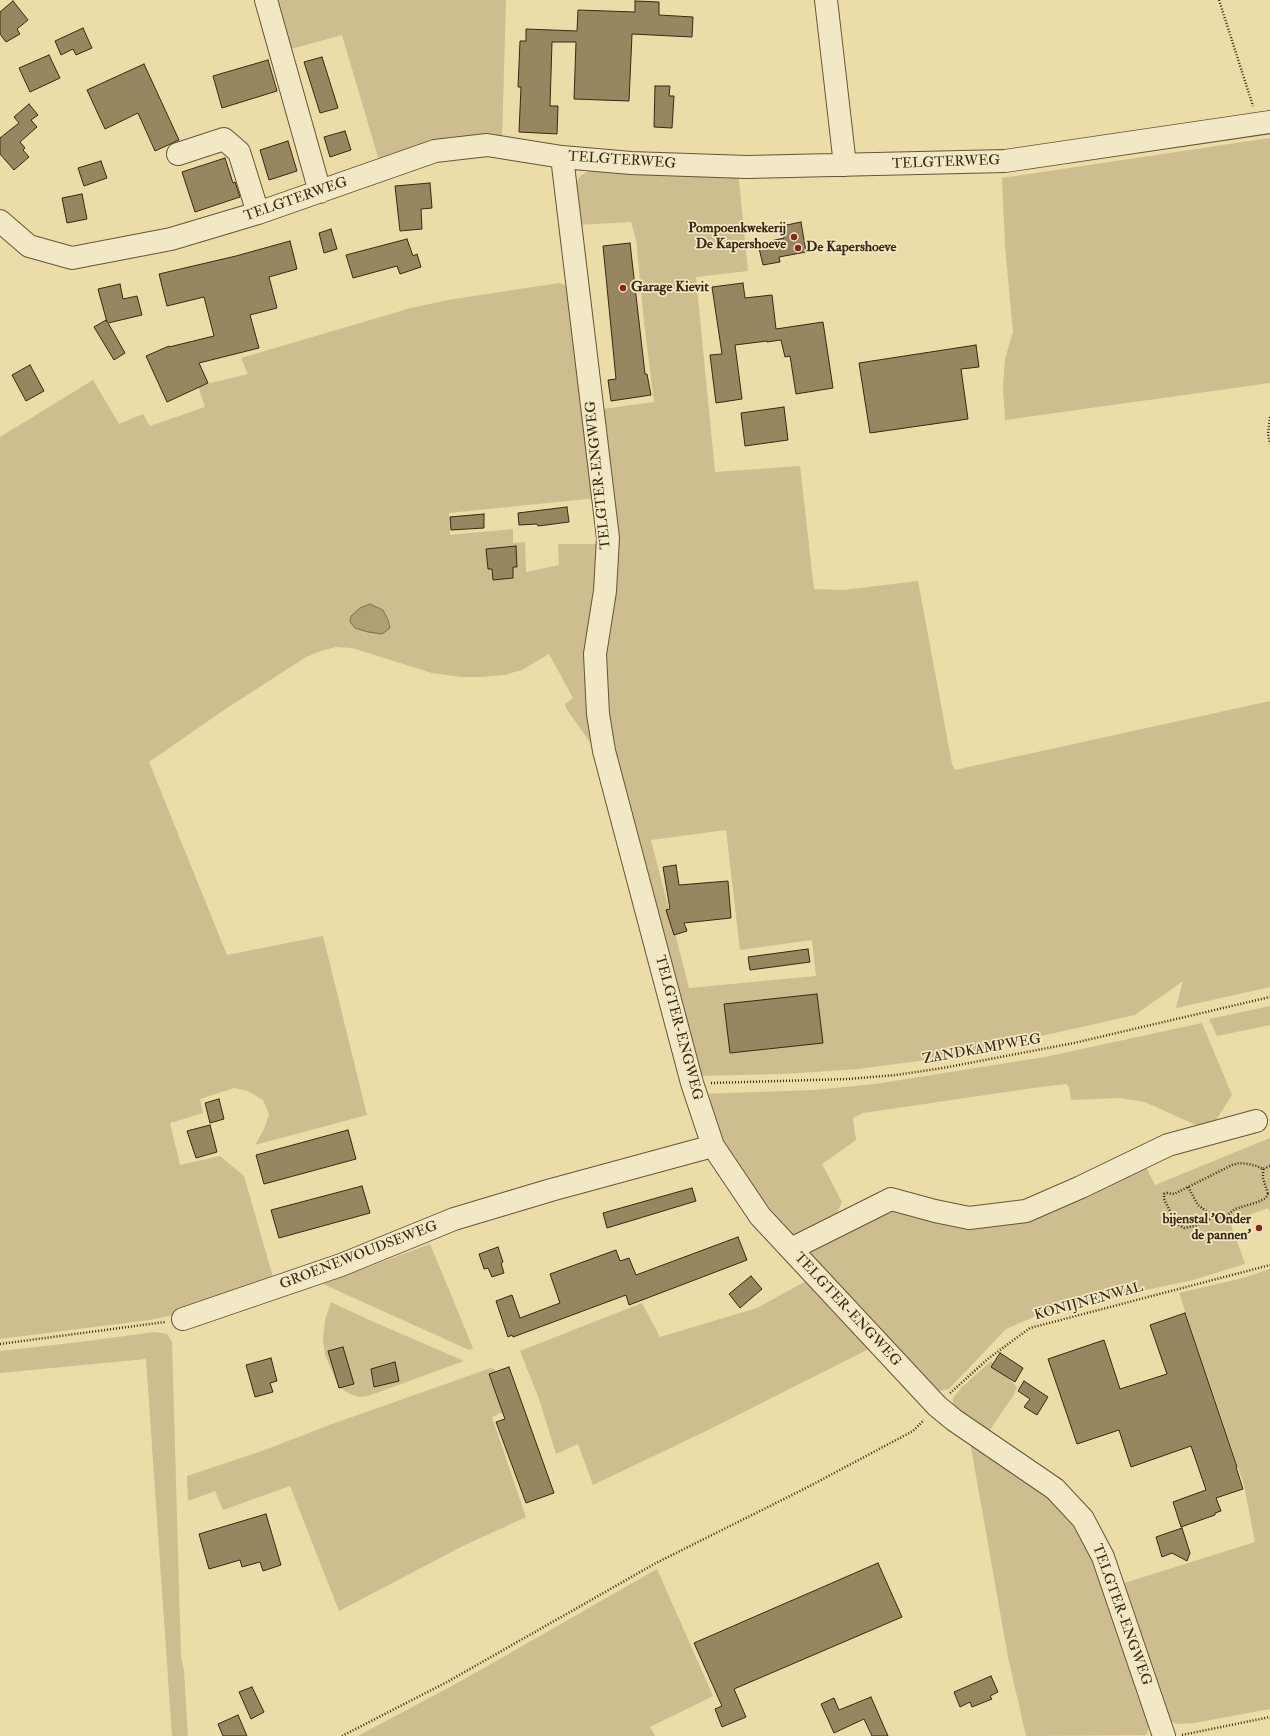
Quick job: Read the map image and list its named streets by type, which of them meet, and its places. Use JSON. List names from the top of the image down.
{
  "streets": {
    "street": ["TELGTERWEG", "TELGTER-ENGWEG", "GROENEWOUDSEWEG"],
    "path": ["ZANDKAMPWEG", "KONIJNENWAL"]
  },
  "crossings": [
    ["TELGTERWEG", "TELGTER-ENGWEG"],
    ["TELGTER-ENGWEG", "ZANDKAMPWEG"],
    ["TELGTER-ENGWEG", "GROENEWOUDSEWEG"],
    ["TELGTER-ENGWEG", "KONIJNENWAL"]
  ],
  "places": [
    "Pompoenkwekerij De Kapershoeve",
    "De Kapershoeve",
    "Garage Kievit",
    "bijenstal 'Onder de pannen'"
  ]
}
